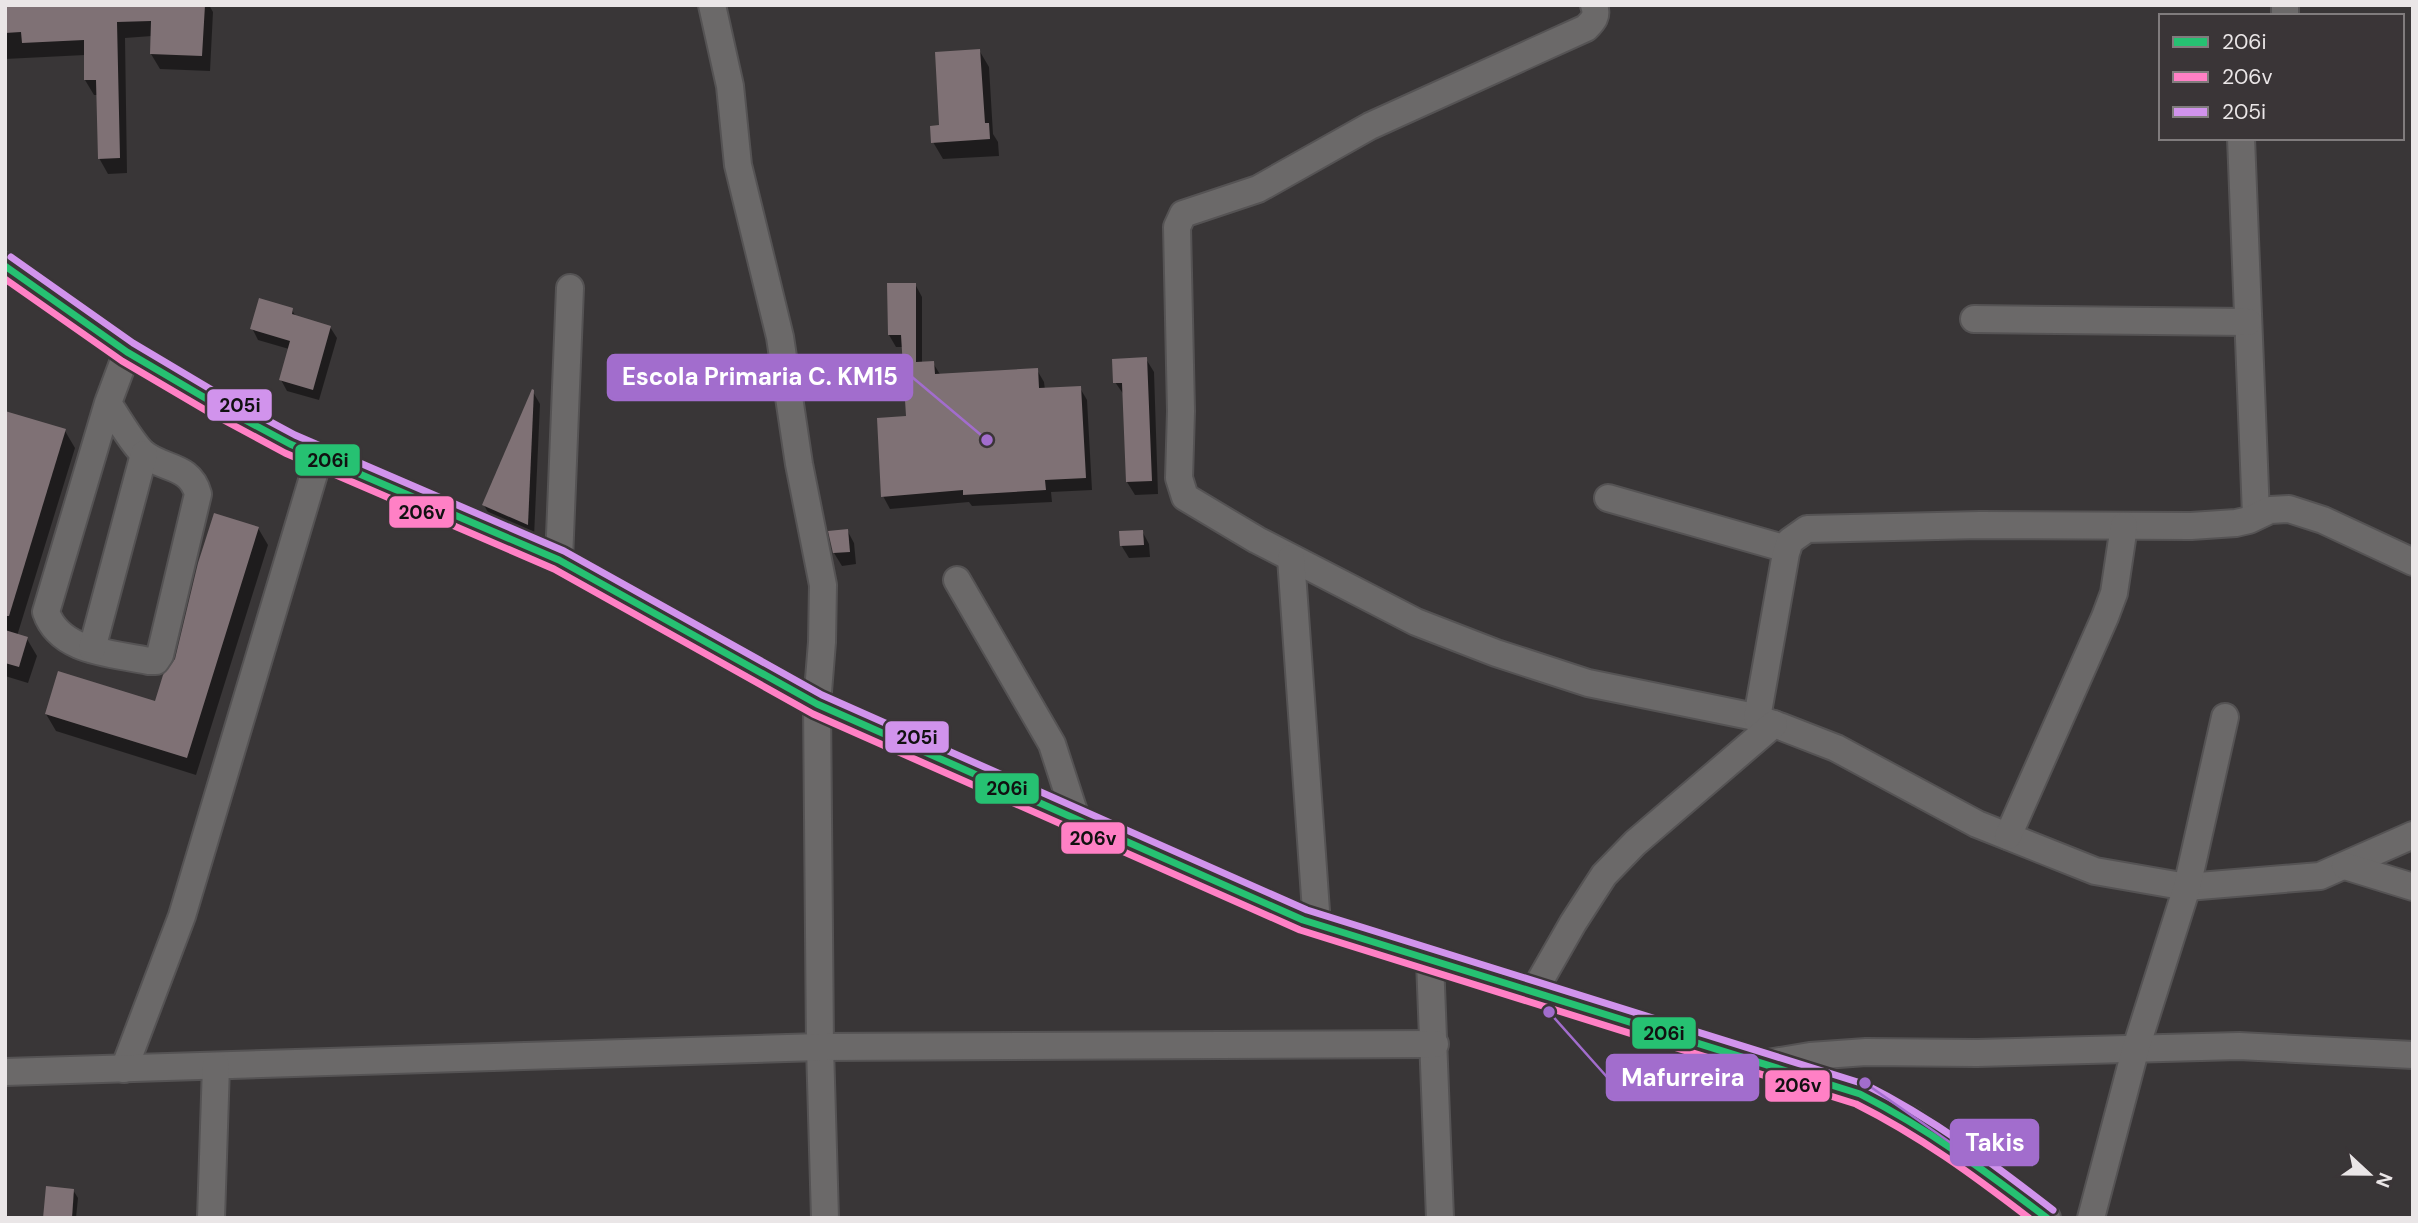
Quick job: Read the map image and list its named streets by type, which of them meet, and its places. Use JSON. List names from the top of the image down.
{
  "places": ["Escola Primaria C. KM15", "Mafurreira", "Takis"],
  "lines": ["transit line 205i", "transit line 206i", "transit line 206v"],
  "legend": ["206i", "206v", "205i"],
  "north": "right"
}
